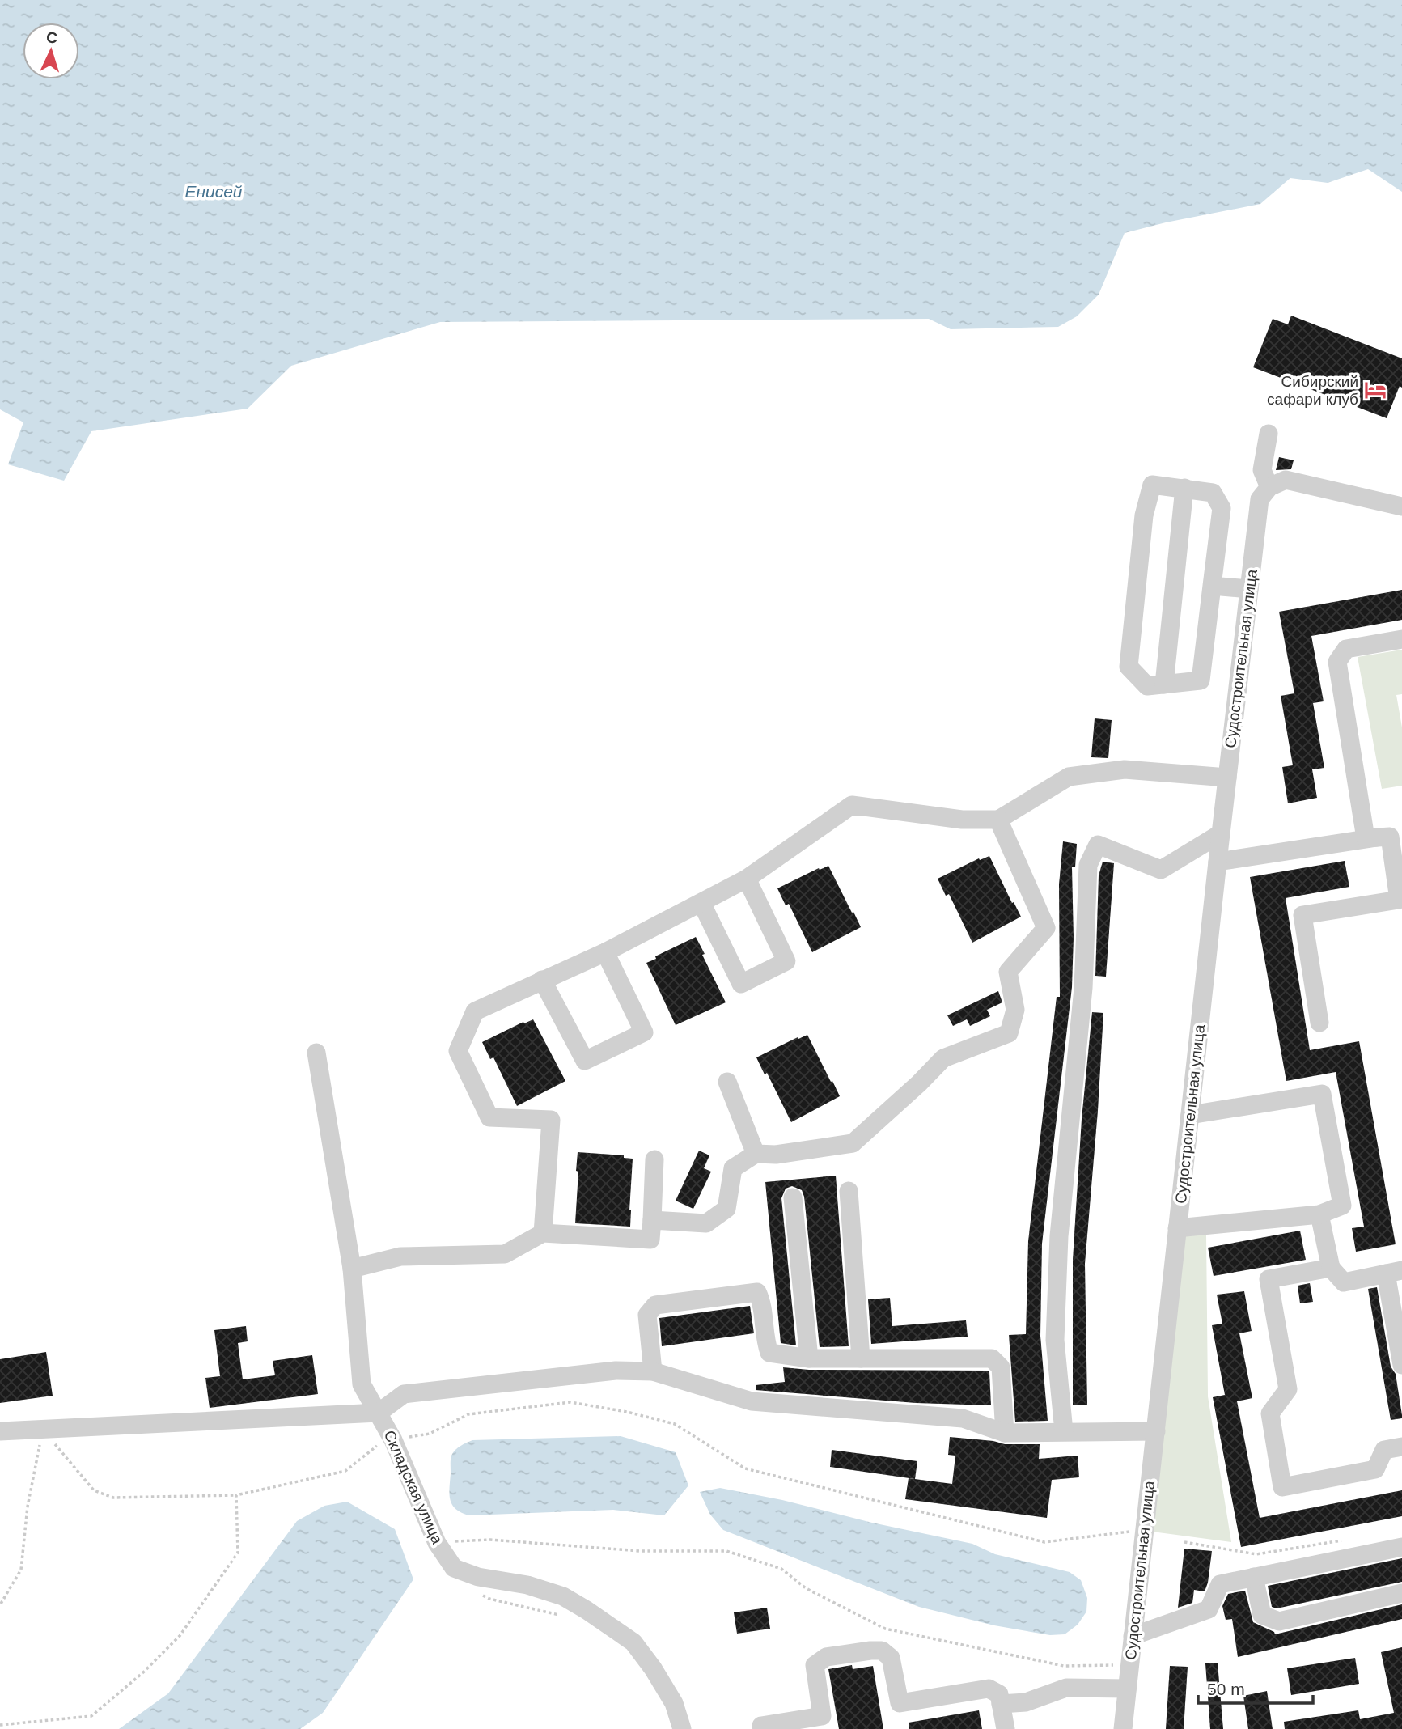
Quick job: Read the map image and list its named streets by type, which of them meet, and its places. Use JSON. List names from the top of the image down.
{
  "streets": {
    "street": ["Судостроительная улица", "Складская улица"]
  },
  "water": ["Енисей"],
  "places": {
    "hotel": ["Сибирский сафари клуб"]
  },
  "scale_bar": "50 m",
  "north": "top"
}
